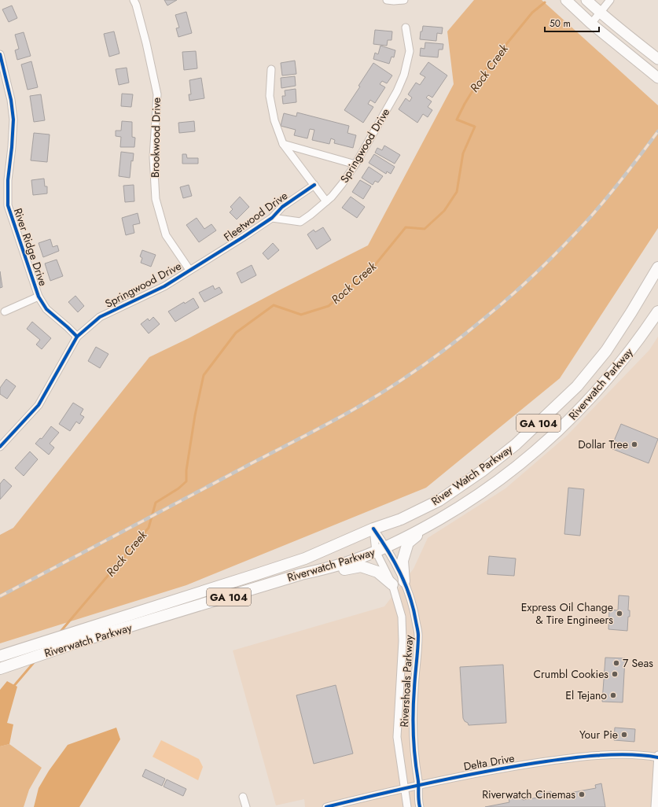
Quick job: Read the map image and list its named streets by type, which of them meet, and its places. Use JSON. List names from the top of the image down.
{
  "streets": {
    "main road": ["Riverwatch Parkway", "GA 104", "River Watch Parkway"],
    "street": [
      "Brookwood Drive",
      "Springwood Drive",
      "Fleetwood Drive",
      "River Ridge Drive",
      "Rivershoals Parkway",
      "Delta Drive"
    ]
  },
  "crossings": [
    ["Brookwood Drive", "Springwood Drive"],
    ["Brookwood Drive", "Fleetwood Drive"],
    ["Springwood Drive", "Fleetwood Drive"],
    ["Springwood Drive", "River Ridge Drive"],
    ["Riverwatch Parkway", "River Watch Parkway"],
    ["Riverwatch Parkway", "Rivershoals Parkway"],
    ["River Watch Parkway", "Rivershoals Parkway"],
    ["Rivershoals Parkway", "Delta Drive"]
  ],
  "water": ["Rock Creek"],
  "places": [
    "Dollar Tree",
    "Express Oil Change & Tire Engineers",
    "7 Seas",
    "Crumbl Cookies",
    "El Tejano",
    "Your Pie",
    "Riverwatch Cinemas"
  ],
  "scale_bar": "50 m"
}
